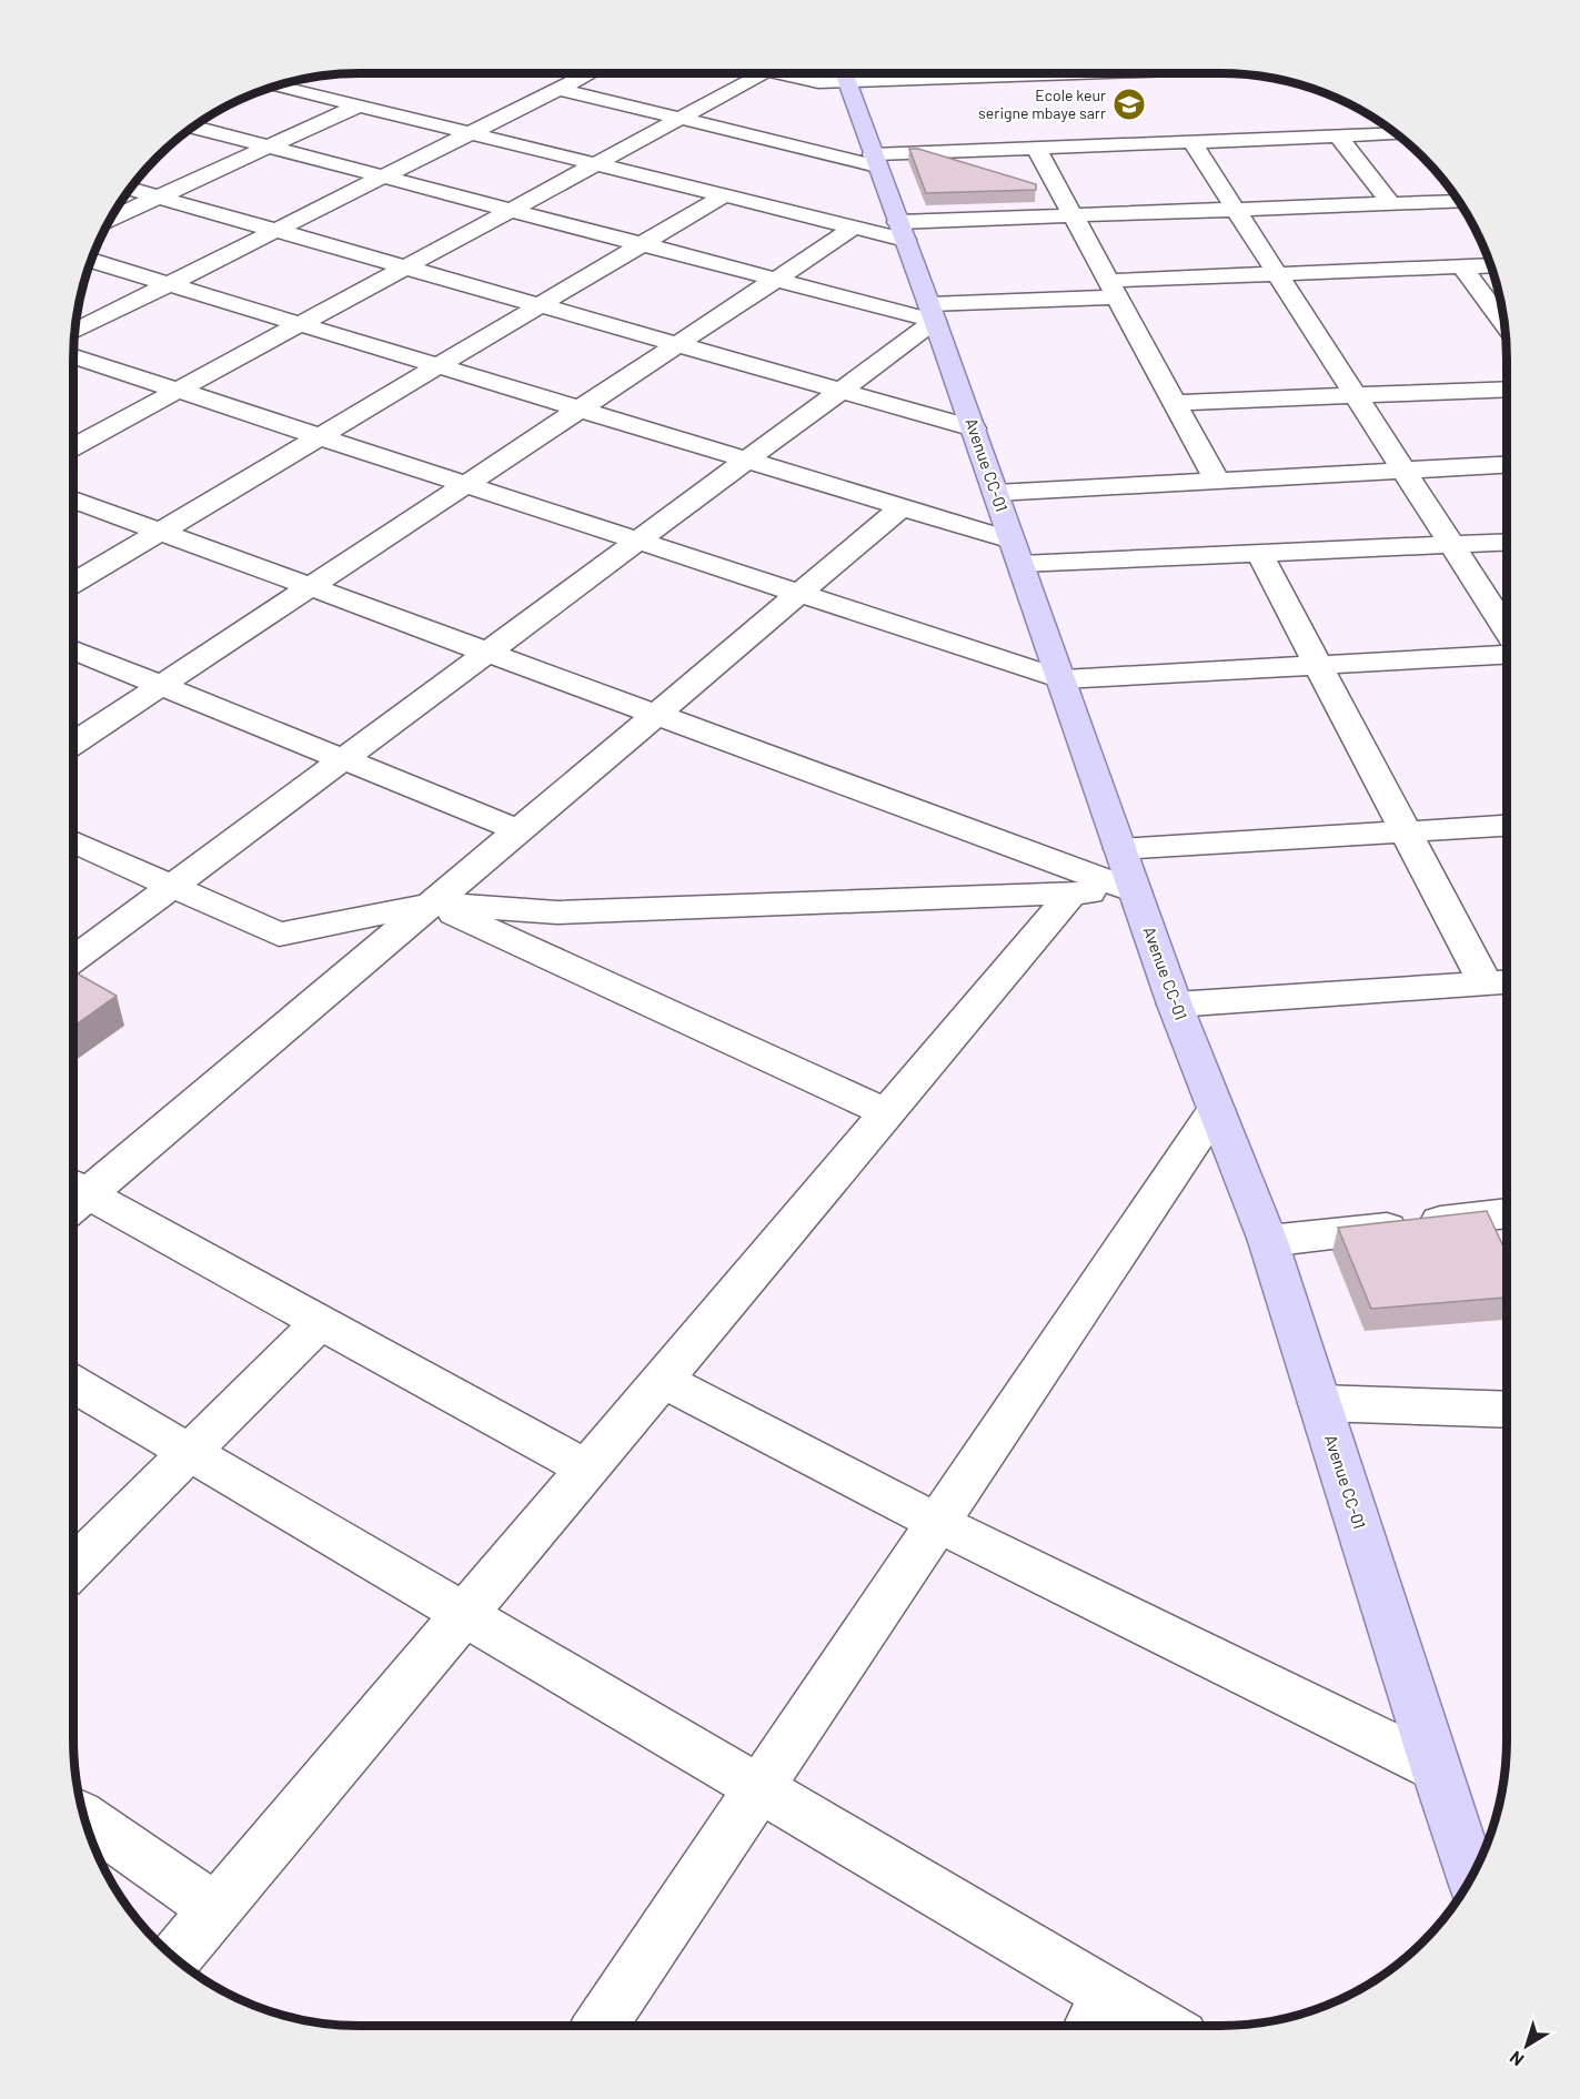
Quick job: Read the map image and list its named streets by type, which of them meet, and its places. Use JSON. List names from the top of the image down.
{
  "streets": {
    "main road": ["Avenue CC-01"]
  },
  "places": {
    "school or university": ["Ecole keur serigne mbaye sarr"]
  },
  "north": "bottom left"
}
